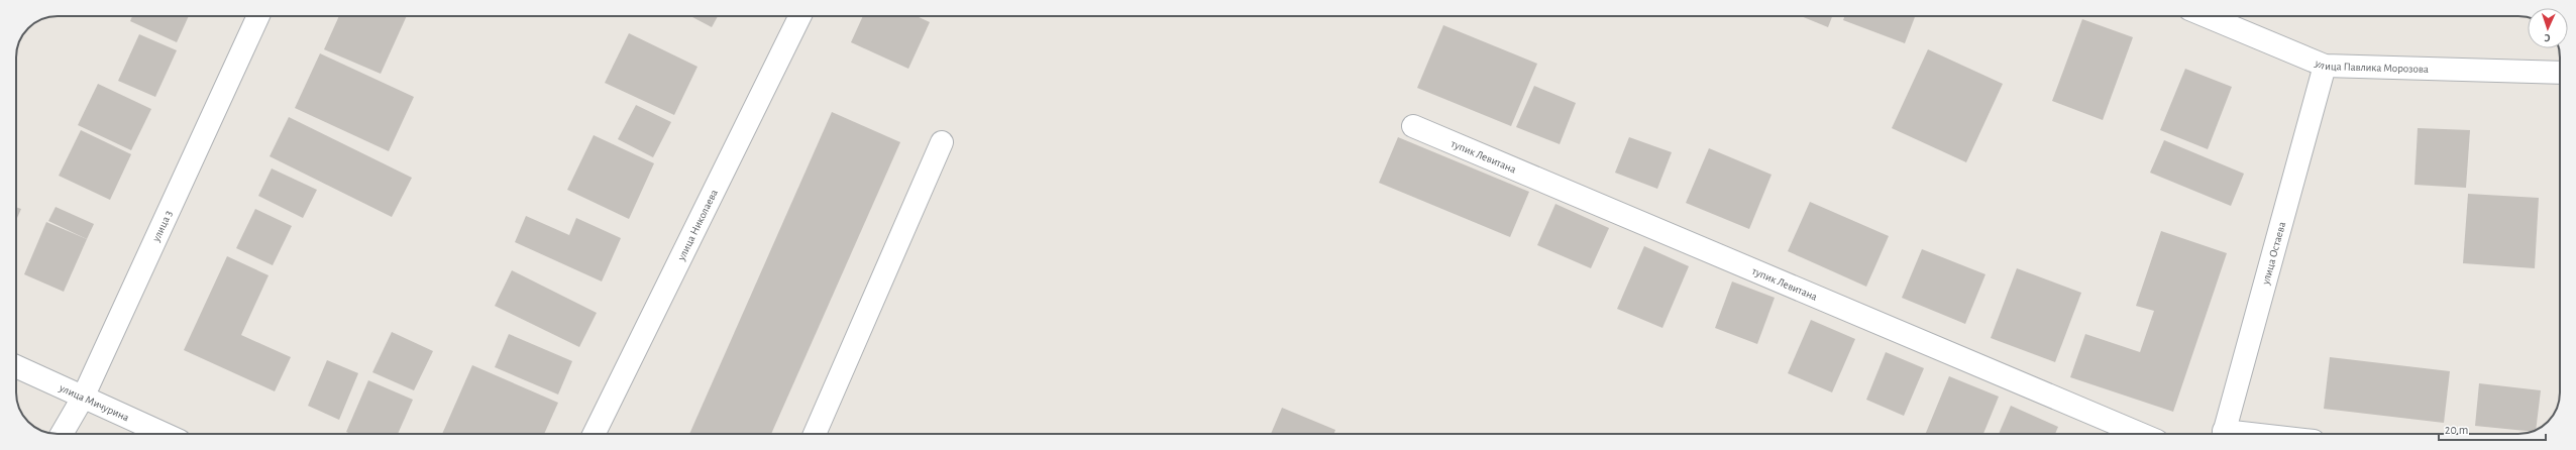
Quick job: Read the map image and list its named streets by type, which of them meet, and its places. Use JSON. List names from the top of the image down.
{
  "streets": {
    "street": [
      "улица Павлика Морозова",
      "тупик Левитана",
      "улица Николаева",
      "улица 3",
      "улица Остаева",
      "улица Мичурина"
    ]
  },
  "crossings": [
    ["улица Павлика Морозова", "улица Остаева"],
    ["улица 3", "улица Мичурина"]
  ],
  "scale_bar": "20 m",
  "north": "bottom"
}
